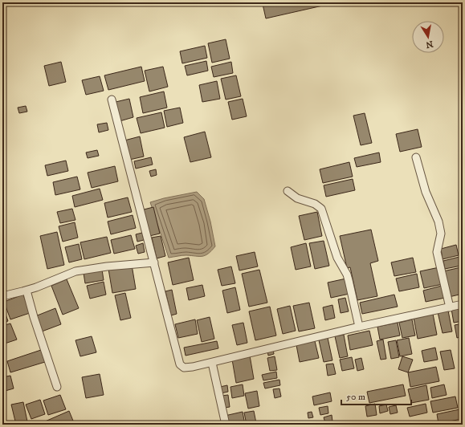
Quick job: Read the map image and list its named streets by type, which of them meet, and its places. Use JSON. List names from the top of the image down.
{
  "scale_bar": "50 m",
  "north": "bottom"
}
